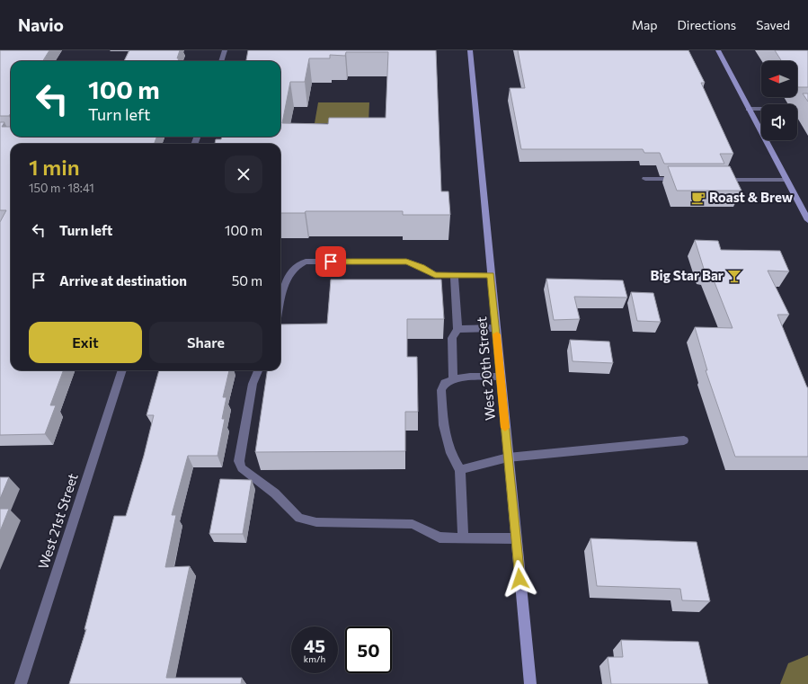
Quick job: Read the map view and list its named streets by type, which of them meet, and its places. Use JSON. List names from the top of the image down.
{
  "streets": {
    "main road": ["West 20th Street"],
    "street": ["West 21st Street"]
  },
  "places": {
    "cafe": ["Roast & Brew"],
    "bar": ["Big Star Bar"]
  },
  "north": "left",
  "page": {
    "header": "Navio",
    "nav": ["Map", "Directions", "Saved"],
    "turn": ["100 m", "Turn left"],
    "heading": ["1 min", "150 m · 18:41"],
    "list": [
      {
        "name": "Turn left",
        "value": "100 m"
      },
      {
        "name": "Arrive at destination",
        "value": "50 m"
      }
    ],
    "buttons": ["Exit", "Share"],
    "speed": "45 km/h",
    "limit": "50"
  }
}
